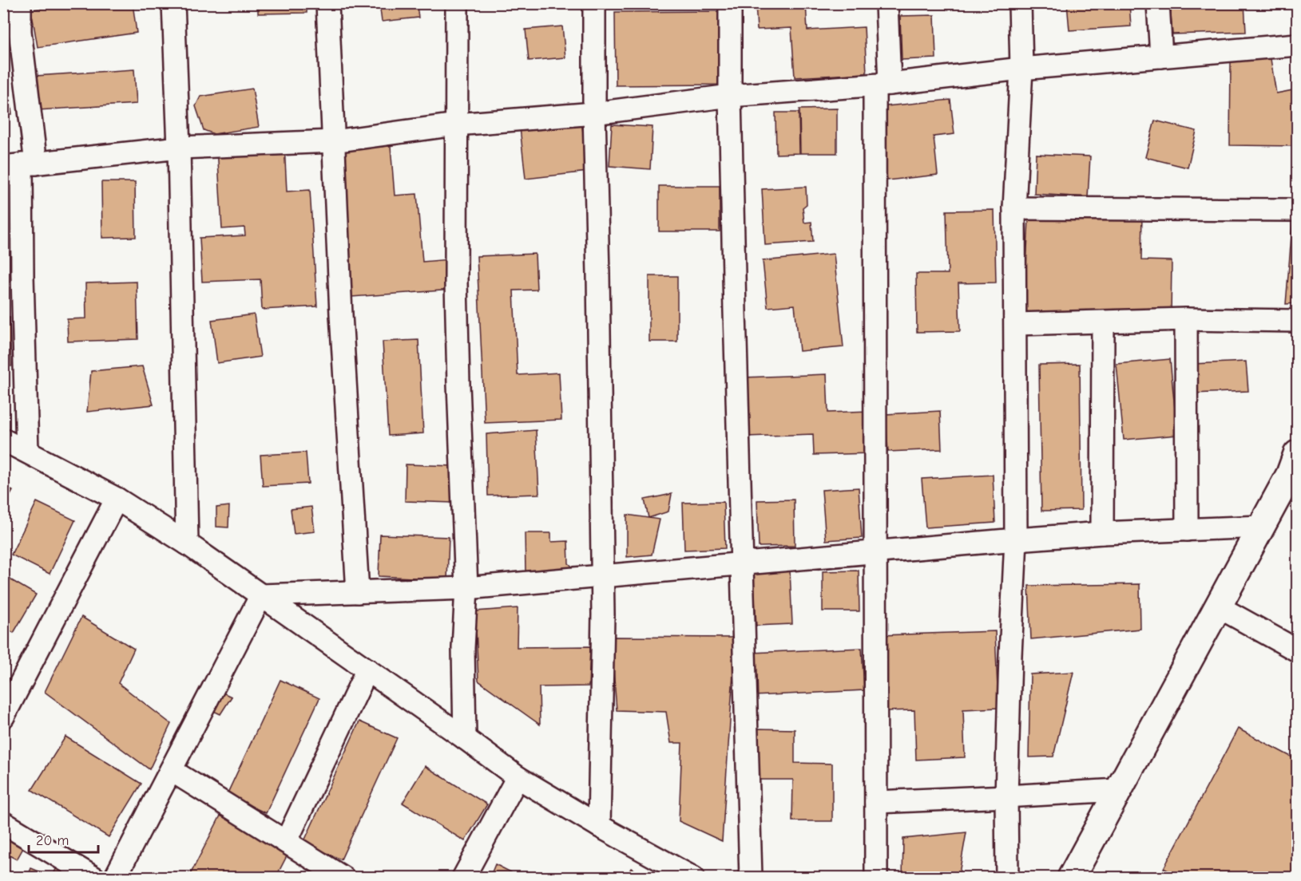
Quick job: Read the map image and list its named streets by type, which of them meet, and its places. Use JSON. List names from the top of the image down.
{
  "scale_bar": "20 m"
}
